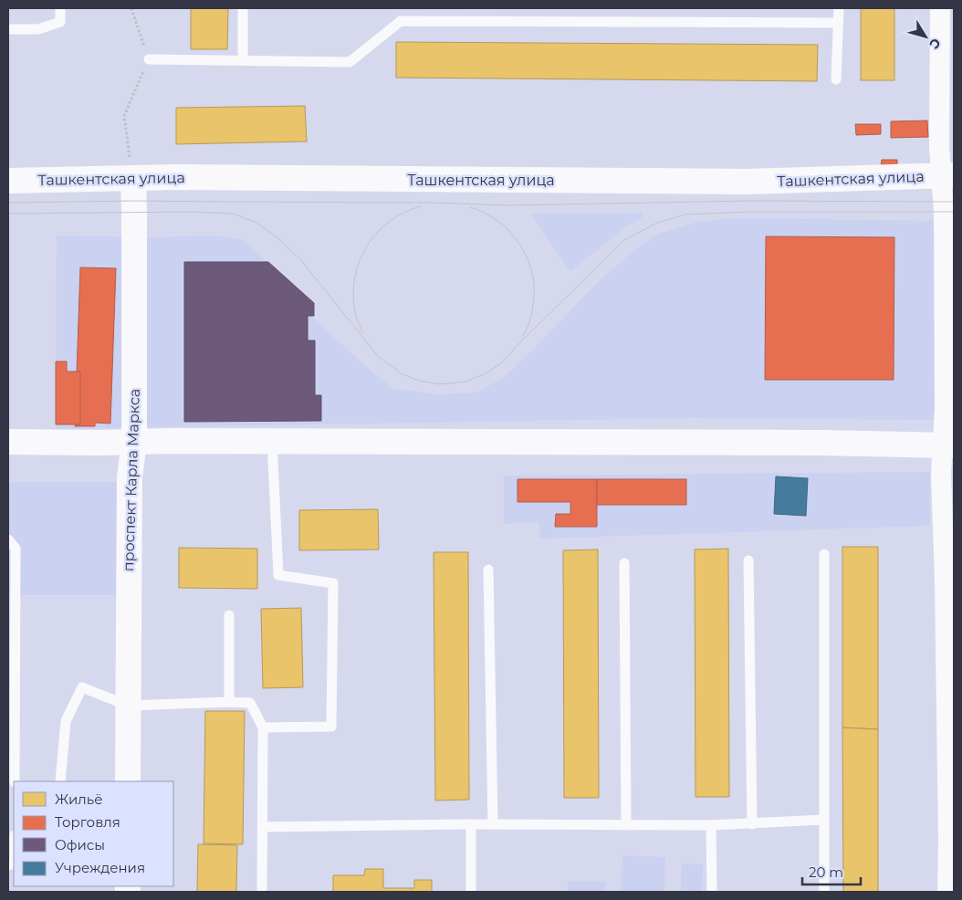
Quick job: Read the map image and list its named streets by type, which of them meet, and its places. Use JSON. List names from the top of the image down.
{
  "streets": {
    "main road": ["Ташкентская улица", "проспект Карла Маркса"]
  },
  "crossings": [
    ["Ташкентская улица", "проспект Карла Маркса"]
  ],
  "legend": [
    "Жильё",
    "Торговля",
    "Офисы",
    "Учреждения"
  ],
  "scale_bar": "20 m",
  "north": "bottom right"
}
